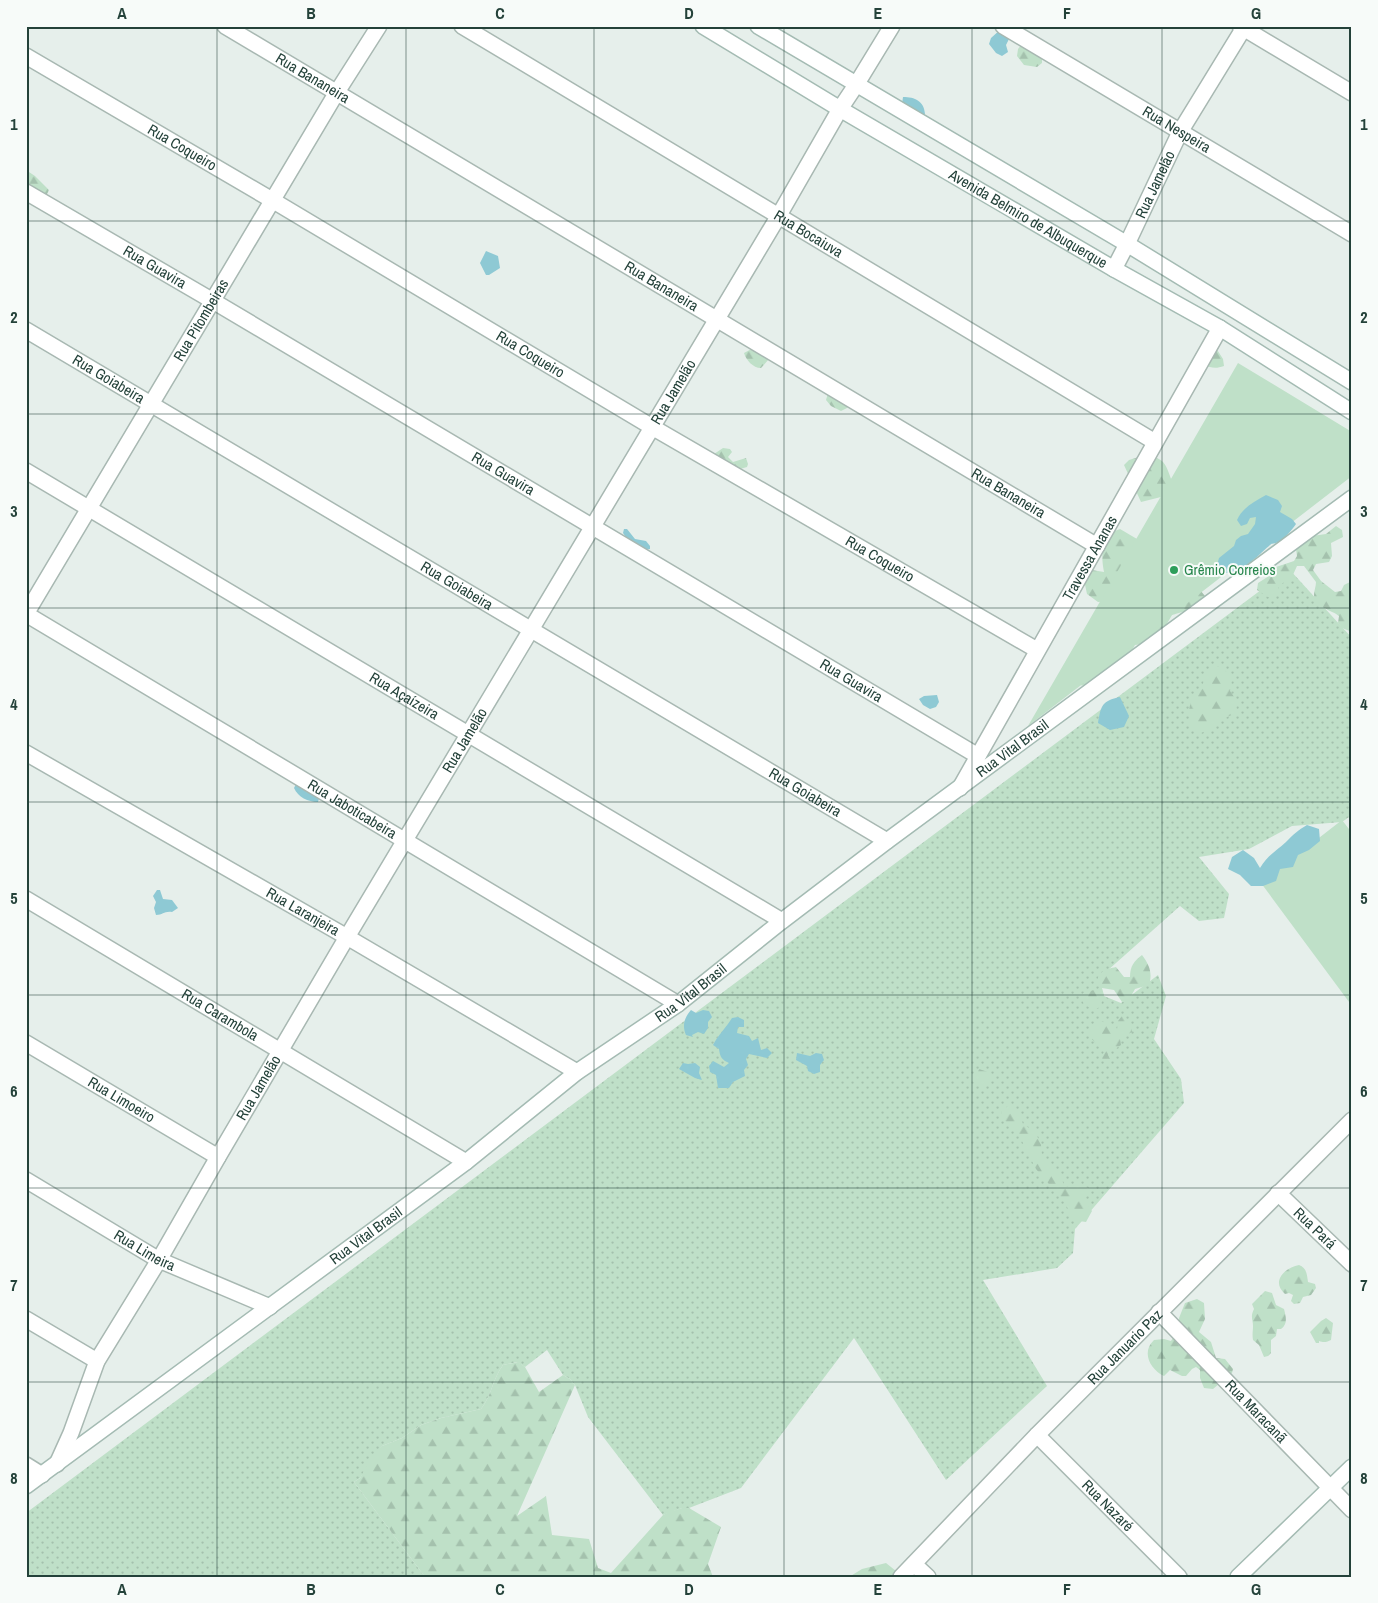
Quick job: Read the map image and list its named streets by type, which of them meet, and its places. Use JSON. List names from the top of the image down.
{
  "streets": {
    "street": [
      "Rua Bananeira",
      "Rua Nespeira",
      "Rua Coqueiro",
      "Rua Jamelão",
      "Avenida Belmiro de Albuquerque",
      "Rua Bocaiuva",
      "Rua Guavira",
      "Rua Pitombeiras",
      "Rua Goiabeira",
      "Travessa Ananas",
      "Rua Açaízeira",
      "Rua Vital Brasil",
      "Rua Jaboticabeira",
      "Rua Laranjeira",
      "Rua Carambola",
      "Rua Limoeiro",
      "Rua Pará",
      "Rua Limeira",
      "Rua Januario Paz",
      "Rua Maracanã",
      "Rua Nazaré"
    ]
  },
  "crossings": [
    ["Rua Bananeira", "Rua Jamelão"],
    ["Rua Bananeira", "Rua Pitombeiras"],
    ["Rua Bananeira", "Travessa Ananas"],
    ["Rua Nespeira", "Rua Jamelão"],
    ["Rua Coqueiro", "Rua Jamelão"],
    ["Rua Coqueiro", "Rua Pitombeiras"],
    ["Rua Coqueiro", "Travessa Ananas"],
    ["Rua Jamelão", "Avenida Belmiro de Albuquerque"],
    ["Rua Jamelão", "Rua Bocaiuva"],
    ["Rua Jamelão", "Rua Guavira"],
    ["Rua Jamelão", "Rua Goiabeira"],
    ["Rua Jamelão", "Rua Açaízeira"],
    ["Rua Jamelão", "Rua Vital Brasil"],
    ["Rua Jamelão", "Rua Jaboticabeira"],
    ["Rua Jamelão", "Rua Laranjeira"],
    ["Rua Jamelão", "Rua Carambola"],
    ["Rua Jamelão", "Rua Limoeiro"],
    ["Rua Jamelão", "Rua Limeira"],
    ["Avenida Belmiro de Albuquerque", "Travessa Ananas"],
    ["Rua Bocaiuva", "Travessa Ananas"],
    ["Rua Guavira", "Rua Pitombeiras"],
    ["Rua Guavira", "Travessa Ananas"],
    ["Rua Pitombeiras", "Rua Goiabeira"],
    ["Rua Pitombeiras", "Rua Açaízeira"],
    ["Rua Pitombeiras", "Rua Jaboticabeira"],
    ["Rua Goiabeira", "Rua Vital Brasil"],
    ["Travessa Ananas", "Rua Vital Brasil"],
    ["Rua Açaízeira", "Rua Vital Brasil"],
    ["Rua Vital Brasil", "Rua Jaboticabeira"],
    ["Rua Vital Brasil", "Rua Laranjeira"],
    ["Rua Vital Brasil", "Rua Carambola"],
    ["Rua Vital Brasil", "Rua Limeira"],
    ["Rua Pará", "Rua Januario Paz"],
    ["Rua Januario Paz", "Rua Maracanã"],
    ["Rua Januario Paz", "Rua Nazaré"]
  ],
  "places": ["Grêmio Correios"],
  "grid": {
    "columns": [
      "A",
      "B",
      "C",
      "D",
      "E",
      "F",
      "G"
    ],
    "rows": [
      "1",
      "2",
      "3",
      "4",
      "5",
      "6",
      "7",
      "8"
    ]
  }
}
